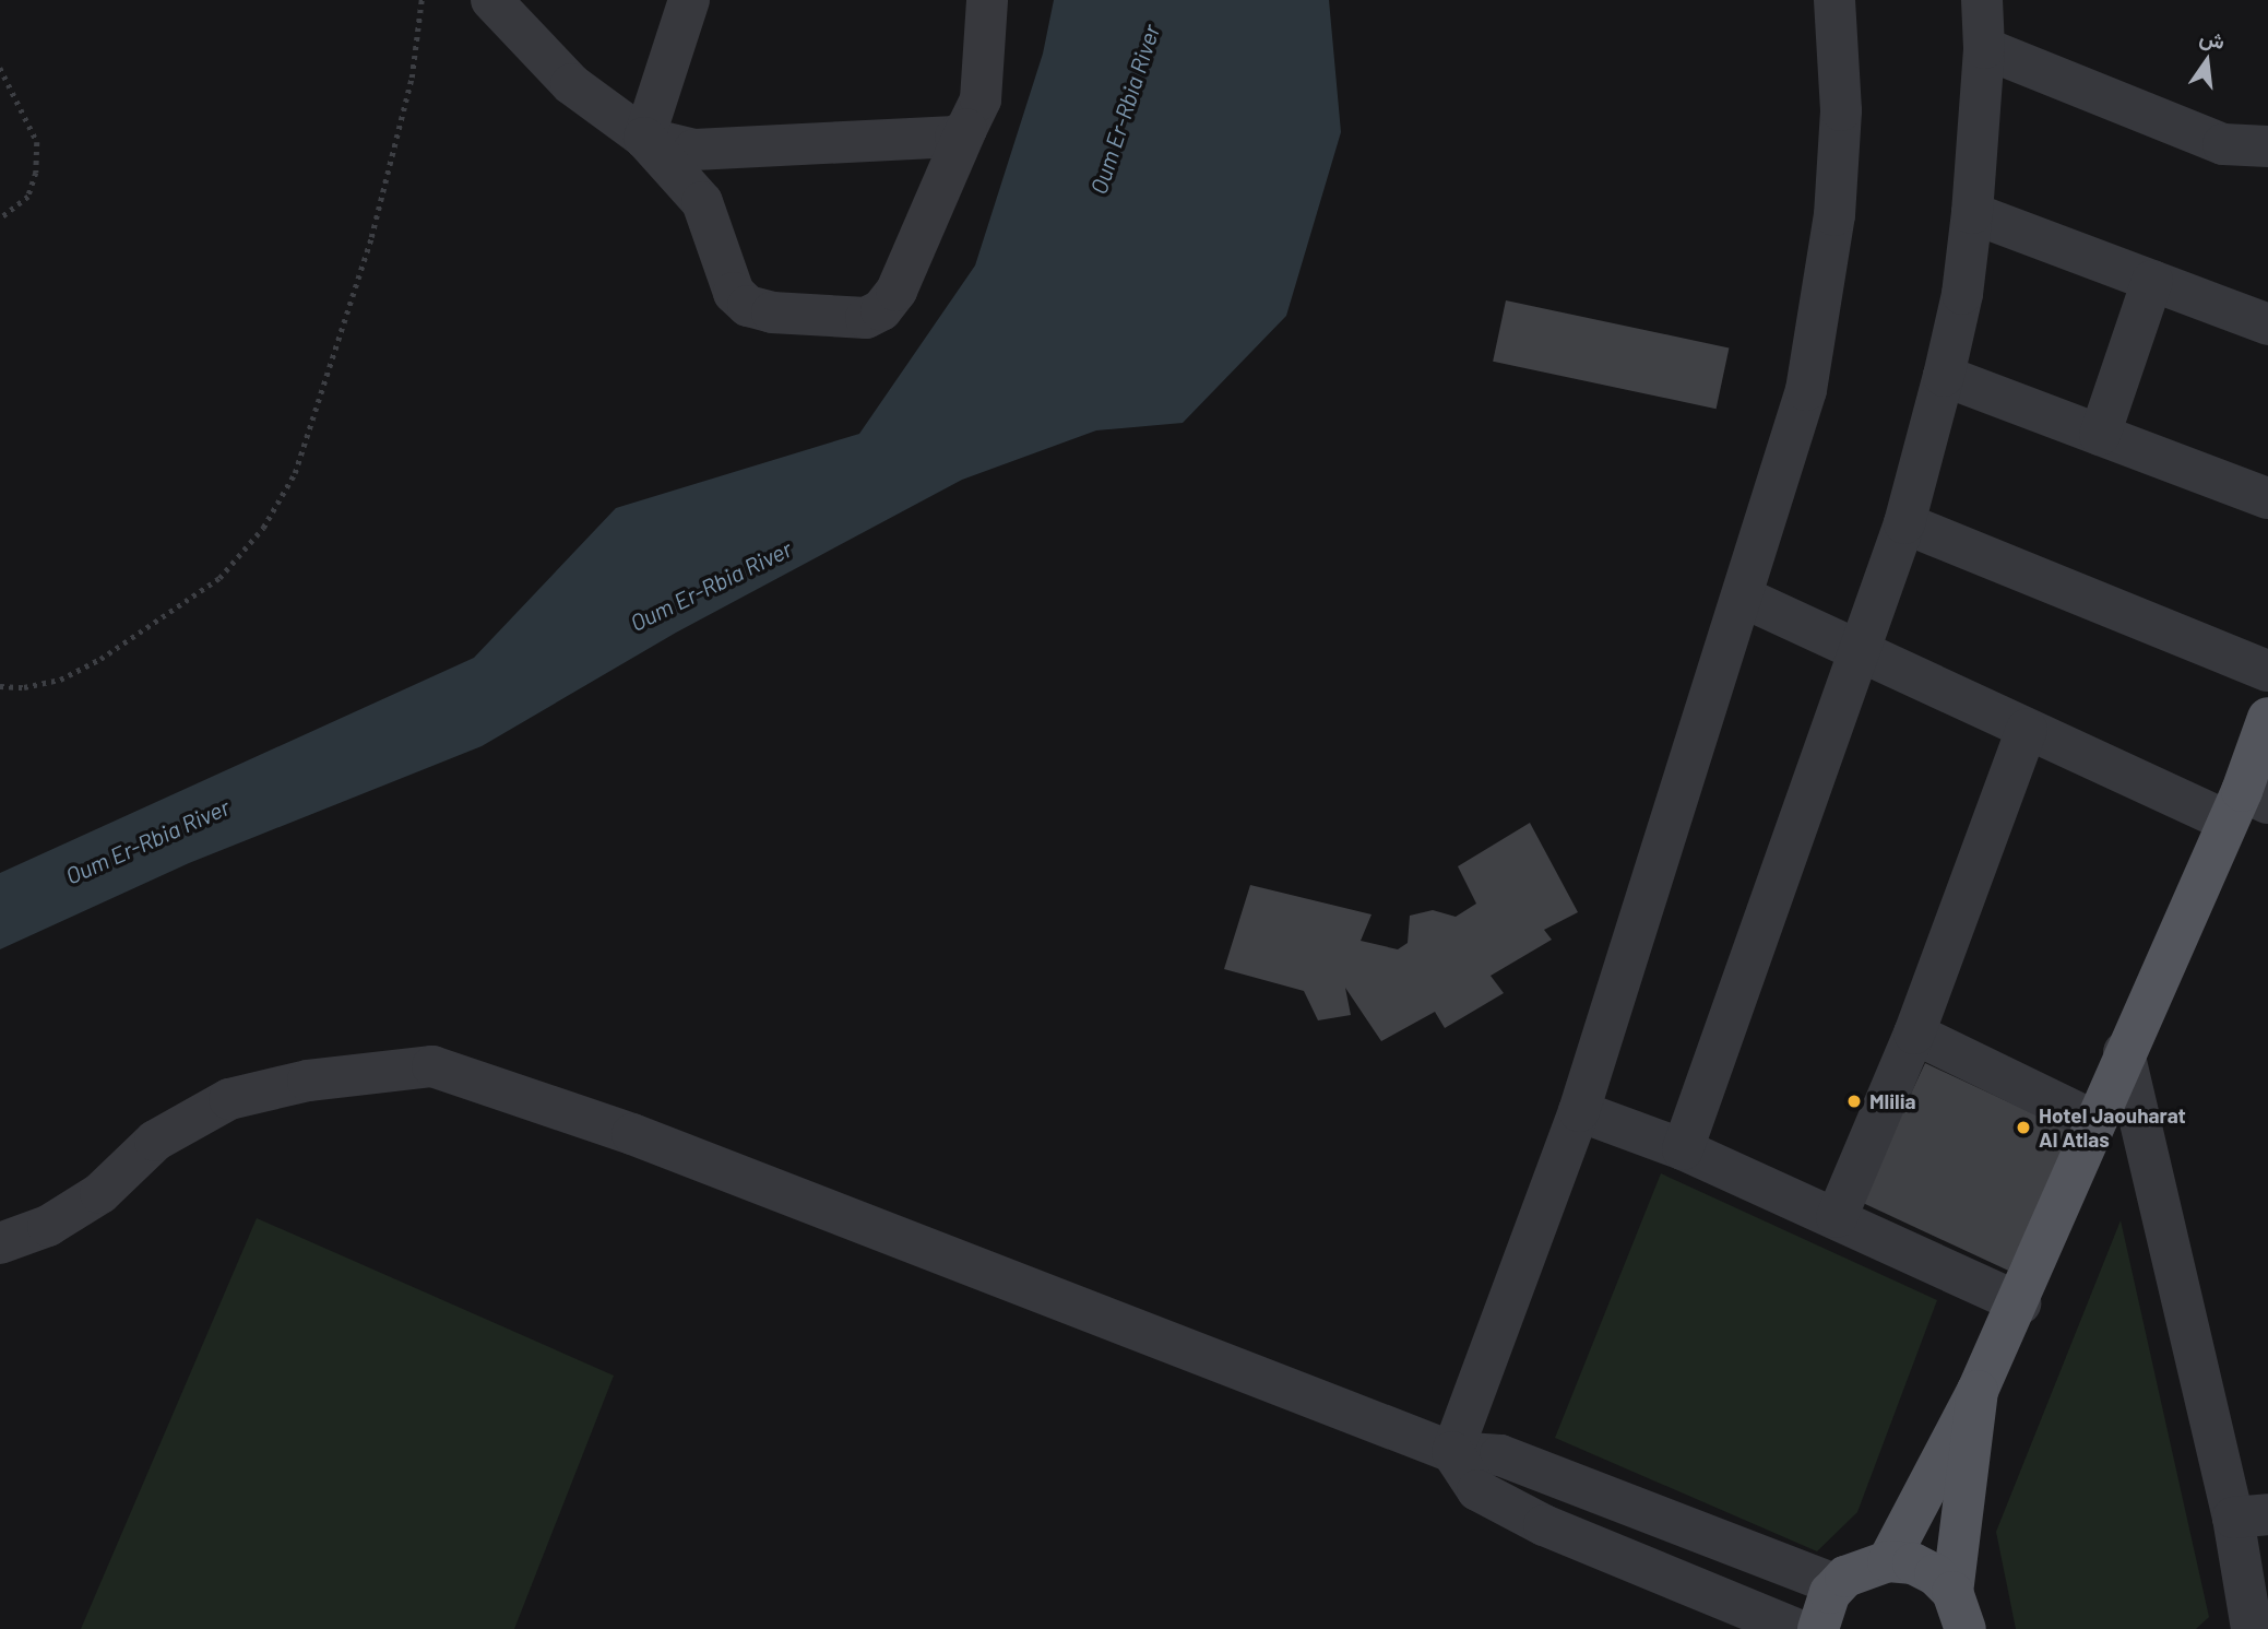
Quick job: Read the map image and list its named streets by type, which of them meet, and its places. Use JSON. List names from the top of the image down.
{
  "water": ["Oum Er-Rbia River"],
  "places": ["Mlilia", "Hotel Jaouharat Al Atlas"],
  "north": "top"
}
